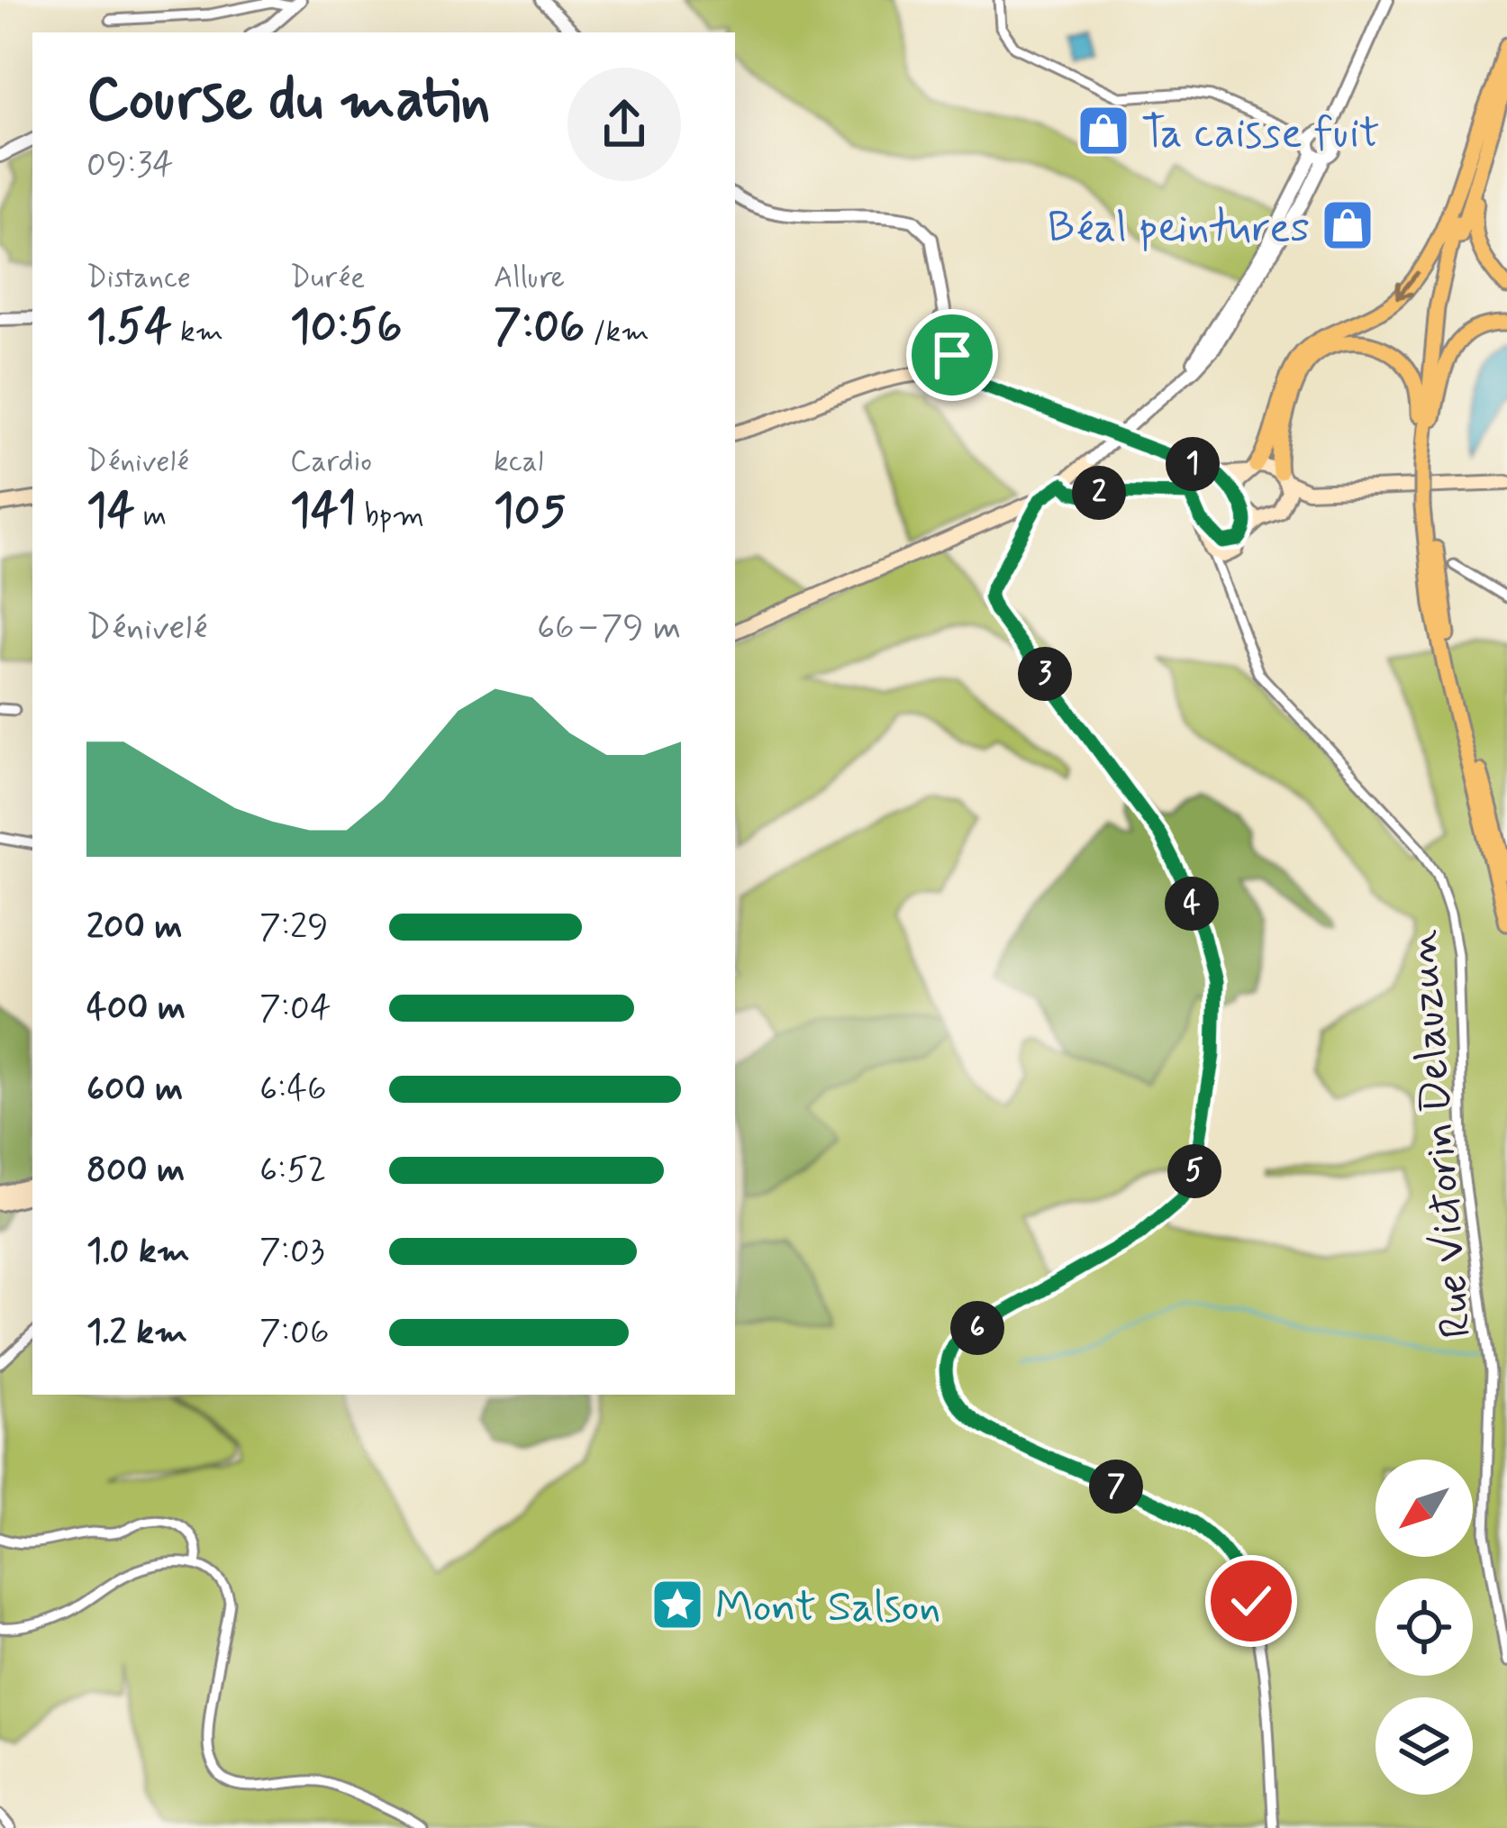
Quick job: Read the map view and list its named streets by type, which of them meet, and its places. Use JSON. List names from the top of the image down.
{
  "streets": {
    "street": ["Rue Victorin Delauzun"]
  },
  "places": {
    "shop": ["Ta caisse fuit", "Béal peintures"],
    "place": ["Mont Salson"]
  },
  "north": "bottom left",
  "page": {
    "heading": ["Course du matin", "09:34"],
    "stats": [
      ["Distance", "1.54 km"],
      ["Durée", "10:56"],
      ["Allure", "7:06 /km"],
      ["Dénivelé", "14 m"],
      ["Cardio", "141 bpm"],
      ["kcal", "105"]
    ],
    "pins": [
      "1",
      "2",
      "3",
      "4",
      "5",
      "6",
      "7"
    ],
    "chart": ["Dénivelé", "66–79 m"],
    "list": [
      {
        "name": "200 m",
        "note": "7:29"
      },
      {
        "name": "400 m",
        "note": "7:04"
      },
      {
        "name": "600 m",
        "note": "6:46"
      },
      {
        "name": "800 m",
        "note": "6:52"
      },
      {
        "name": "1.0 km",
        "note": "7:03"
      },
      {
        "name": "1.2 km",
        "note": "7:06"
      }
    ]
  }
}
